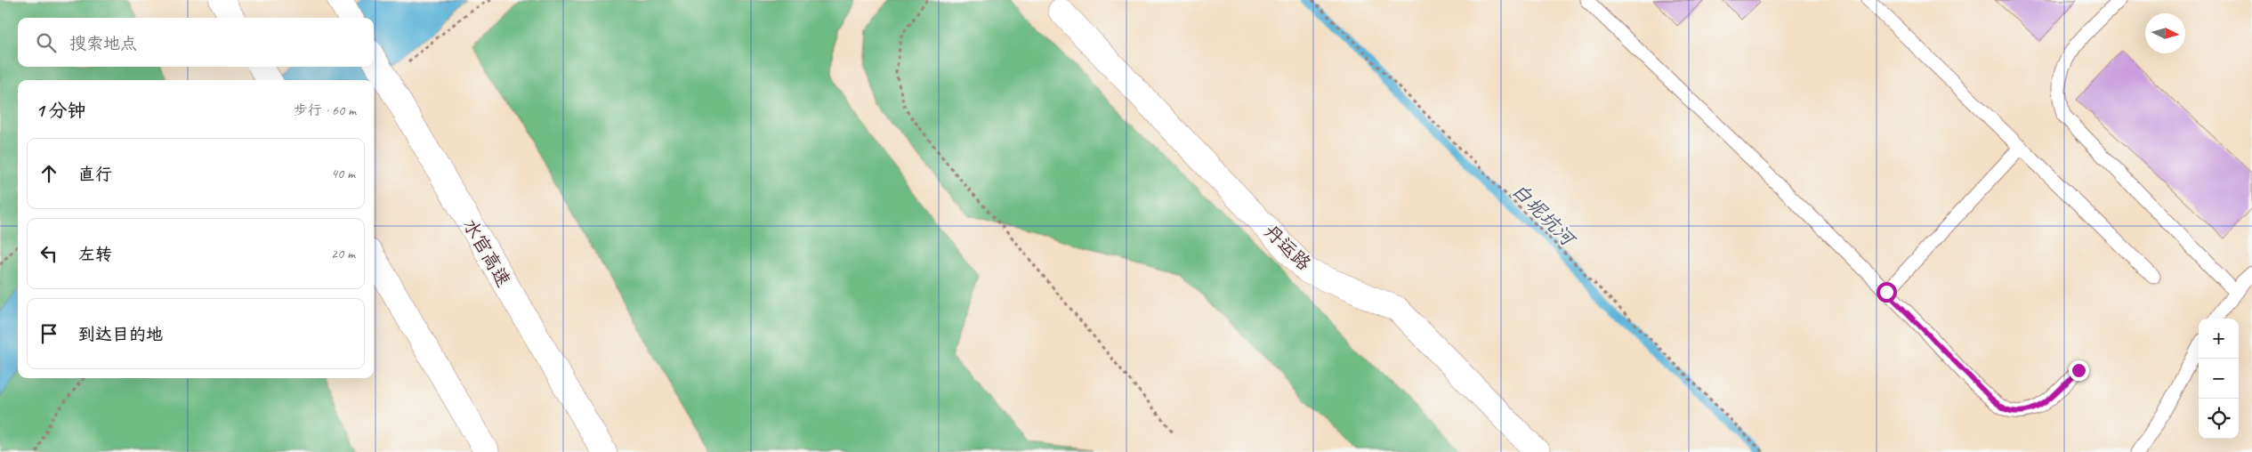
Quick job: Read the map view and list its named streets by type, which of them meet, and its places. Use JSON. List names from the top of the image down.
{
  "streets": {
    "main road": ["丹运路", "水官高速"]
  },
  "water": ["白坭坑河"],
  "north": "right",
  "page": {
    "search": "搜索地点",
    "heading": ["1 分钟", "步行 · 60 m"],
    "list": [
      ["直行", "40 m"],
      ["左转", "20 m"],
      "到达目的地"
    ],
    "map_buttons": ["+", "−"]
  }
}
